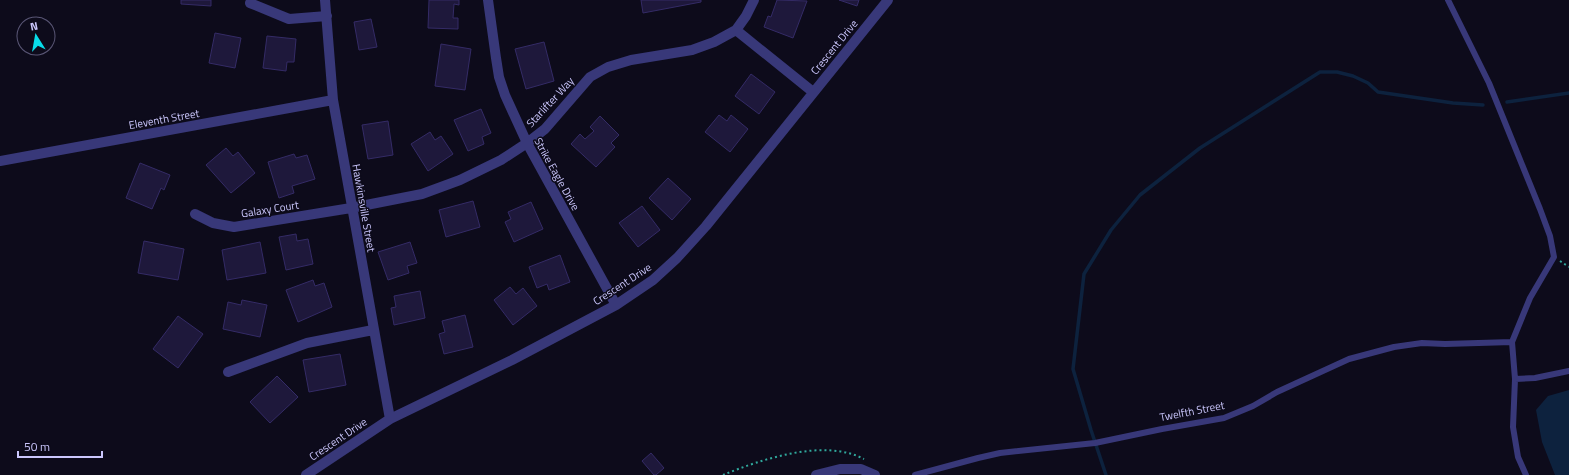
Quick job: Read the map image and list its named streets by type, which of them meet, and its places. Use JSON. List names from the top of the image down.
{
  "streets": {
    "street": [
      "Crescent Drive",
      "Starlifter Way",
      "Eleventh Street",
      "Strike Eagle Drive",
      "Hawkinsville Street",
      "Galaxy Court"
    ],
    "lane": ["Twelfth Street"]
  },
  "crossings": [
    ["Crescent Drive", "Strike Eagle Drive"],
    ["Crescent Drive", "Hawkinsville Street"],
    ["Starlifter Way", "Strike Eagle Drive"],
    ["Starlifter Way", "Hawkinsville Street"],
    ["Starlifter Way", "Galaxy Court"],
    ["Eleventh Street", "Hawkinsville Street"],
    ["Hawkinsville Street", "Galaxy Court"]
  ],
  "scale_bar": "50 m",
  "north": "top"
}
